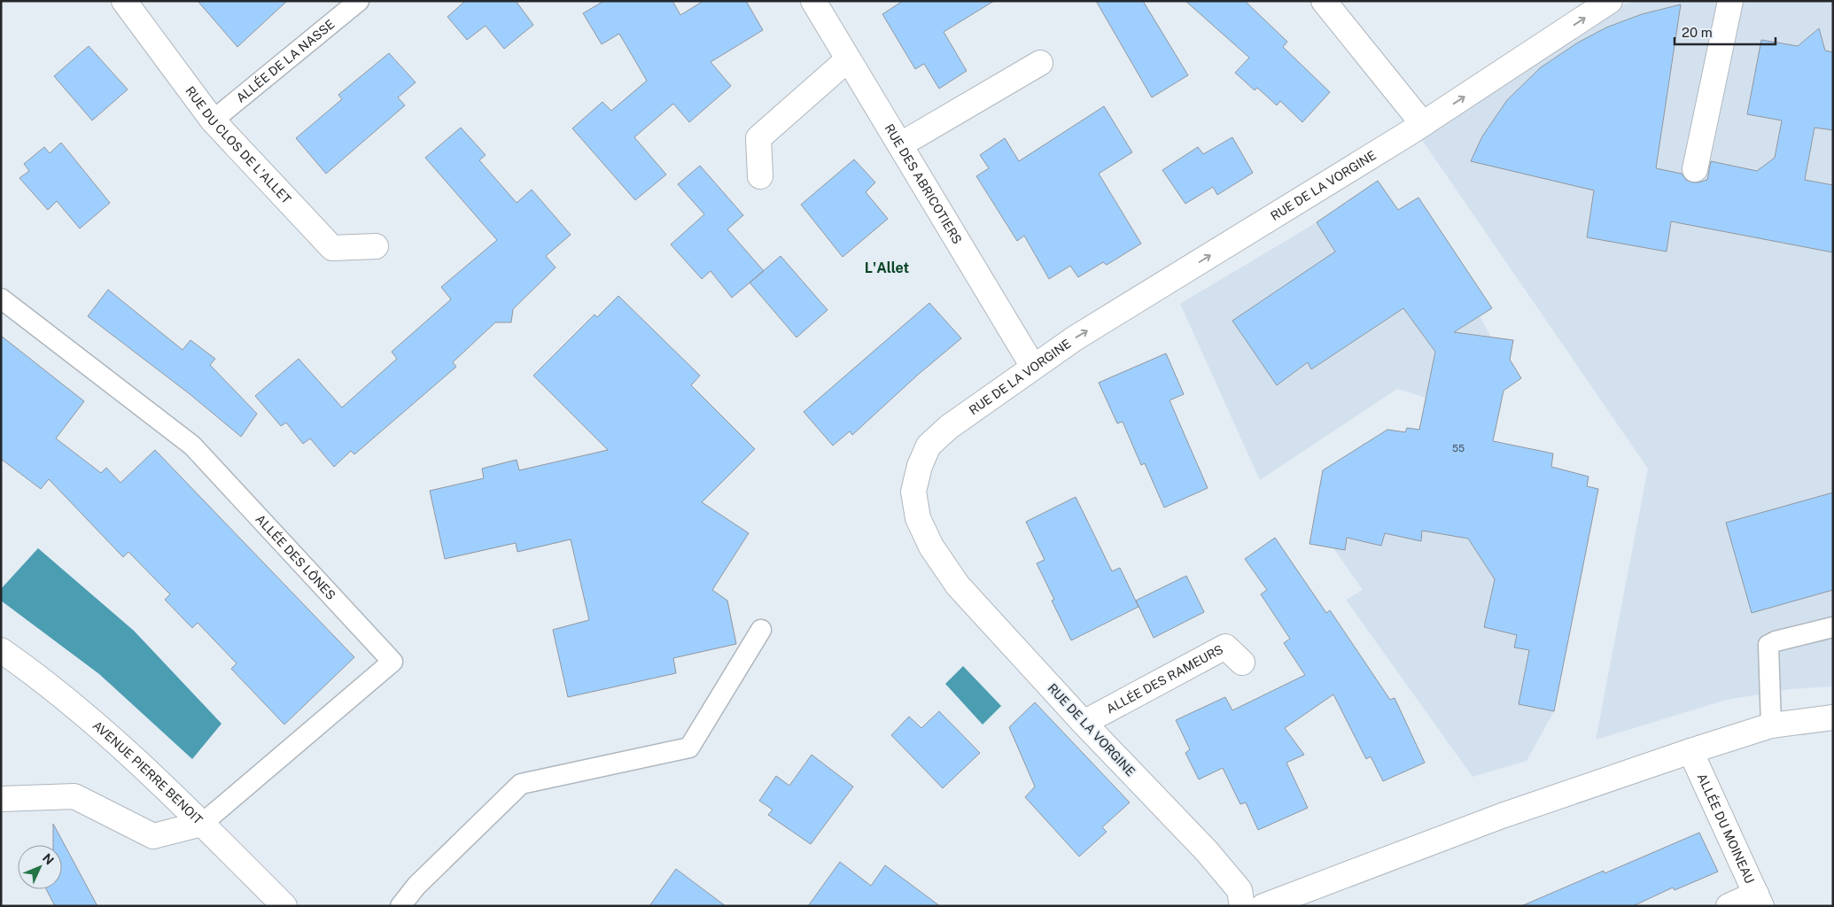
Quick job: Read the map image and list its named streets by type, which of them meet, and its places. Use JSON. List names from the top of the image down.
{
  "streets": {
    "street": [
      "RUE DU CLOS DE L'ALLET",
      "RUE DES ABRICOTIERS",
      "RUE DE LA VORGINE",
      "ALLÉE DES RAMEURS",
      "AVENUE PIERRE BENOIT",
      "ALLÉE DU MOINEAU"
    ],
    "lane": ["ALLÉE DE LA NASSE", "ALLÉE DES LÔNES"]
  },
  "crossings": [
    ["ALLÉE DE LA NASSE", "RUE DU CLOS DE L'ALLET"],
    ["RUE DES ABRICOTIERS", "RUE DE LA VORGINE"],
    ["RUE DE LA VORGINE", "ALLÉE DES RAMEURS"],
    ["ALLÉE DES LÔNES", "AVENUE PIERRE BENOIT"]
  ],
  "one_way": ["RUE DE LA VORGINE"],
  "districts": ["L'Allet"],
  "house_numbers": ["55"],
  "scale_bar": "20 m",
  "north": "top right"
}
